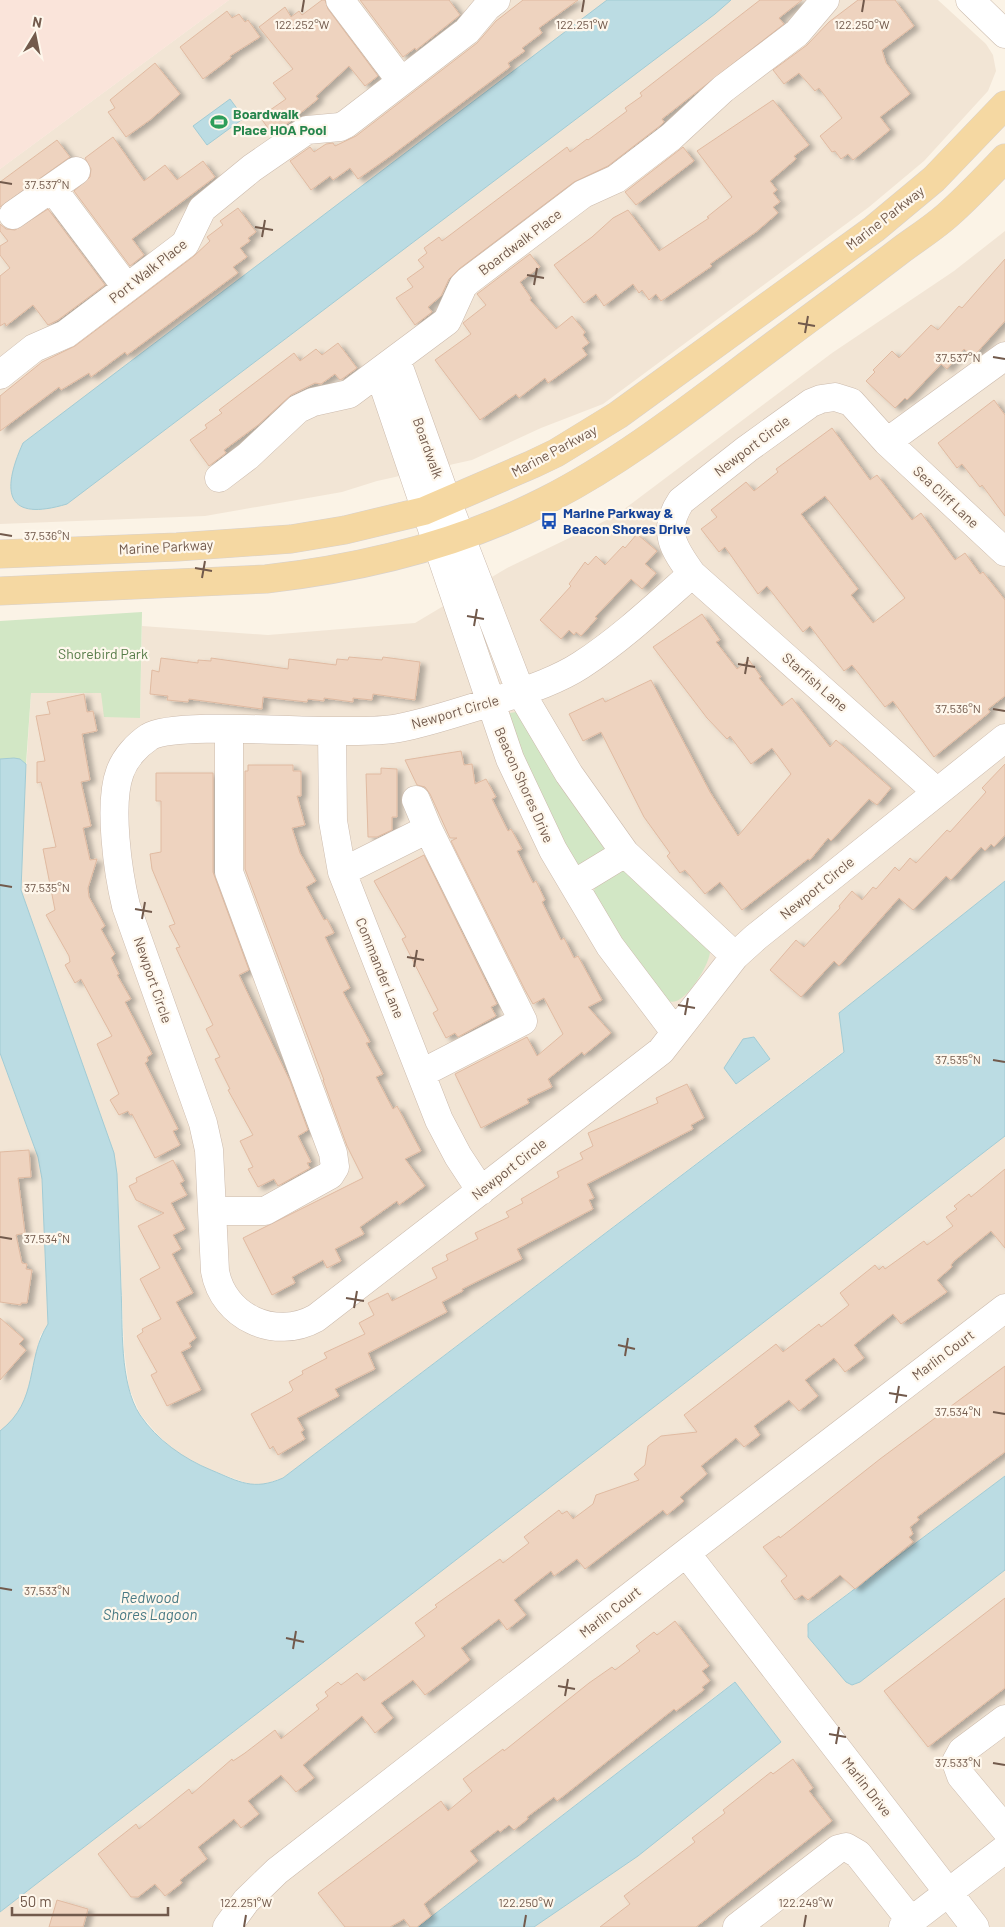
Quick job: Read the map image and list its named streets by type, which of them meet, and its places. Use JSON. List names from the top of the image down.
{
  "streets": {
    "main road": ["Marine Parkway"],
    "street": [
      "Boardwalk Place",
      "Port Walk Place",
      "Newport Circle",
      "Boardwalk",
      "Sea Cliff Lane",
      "Starfish Lane",
      "Beacon Shores Drive",
      "Commander Lane",
      "Marlin Court",
      "Marlin Drive"
    ]
  },
  "crossings": [
    ["Marine Parkway", "Boardwalk"],
    ["Boardwalk Place", "Boardwalk"],
    ["Newport Circle", "Sea Cliff Lane"],
    ["Newport Circle", "Starfish Lane"],
    ["Newport Circle", "Beacon Shores Drive"],
    ["Newport Circle", "Commander Lane"],
    ["Boardwalk", "Beacon Shores Drive"],
    ["Marlin Court", "Marlin Drive"]
  ],
  "water": ["Redwood Shores Lagoon"],
  "parks": ["Shorebird Park"],
  "places": {
    "sports": ["Boardwalk Place HOA Pool"],
    "bus stop": ["Marine Parkway & Beacon Shores Drive"]
  },
  "scale_bar": "50 m",
  "north": "top",
  "coordinates": [
    "122.252°W",
    "122.251°W",
    "122.250°W",
    "37.537°N",
    "37.536°N",
    "37.535°N",
    "37.534°N",
    "37.533°N",
    "122.249°W"
  ]
}
